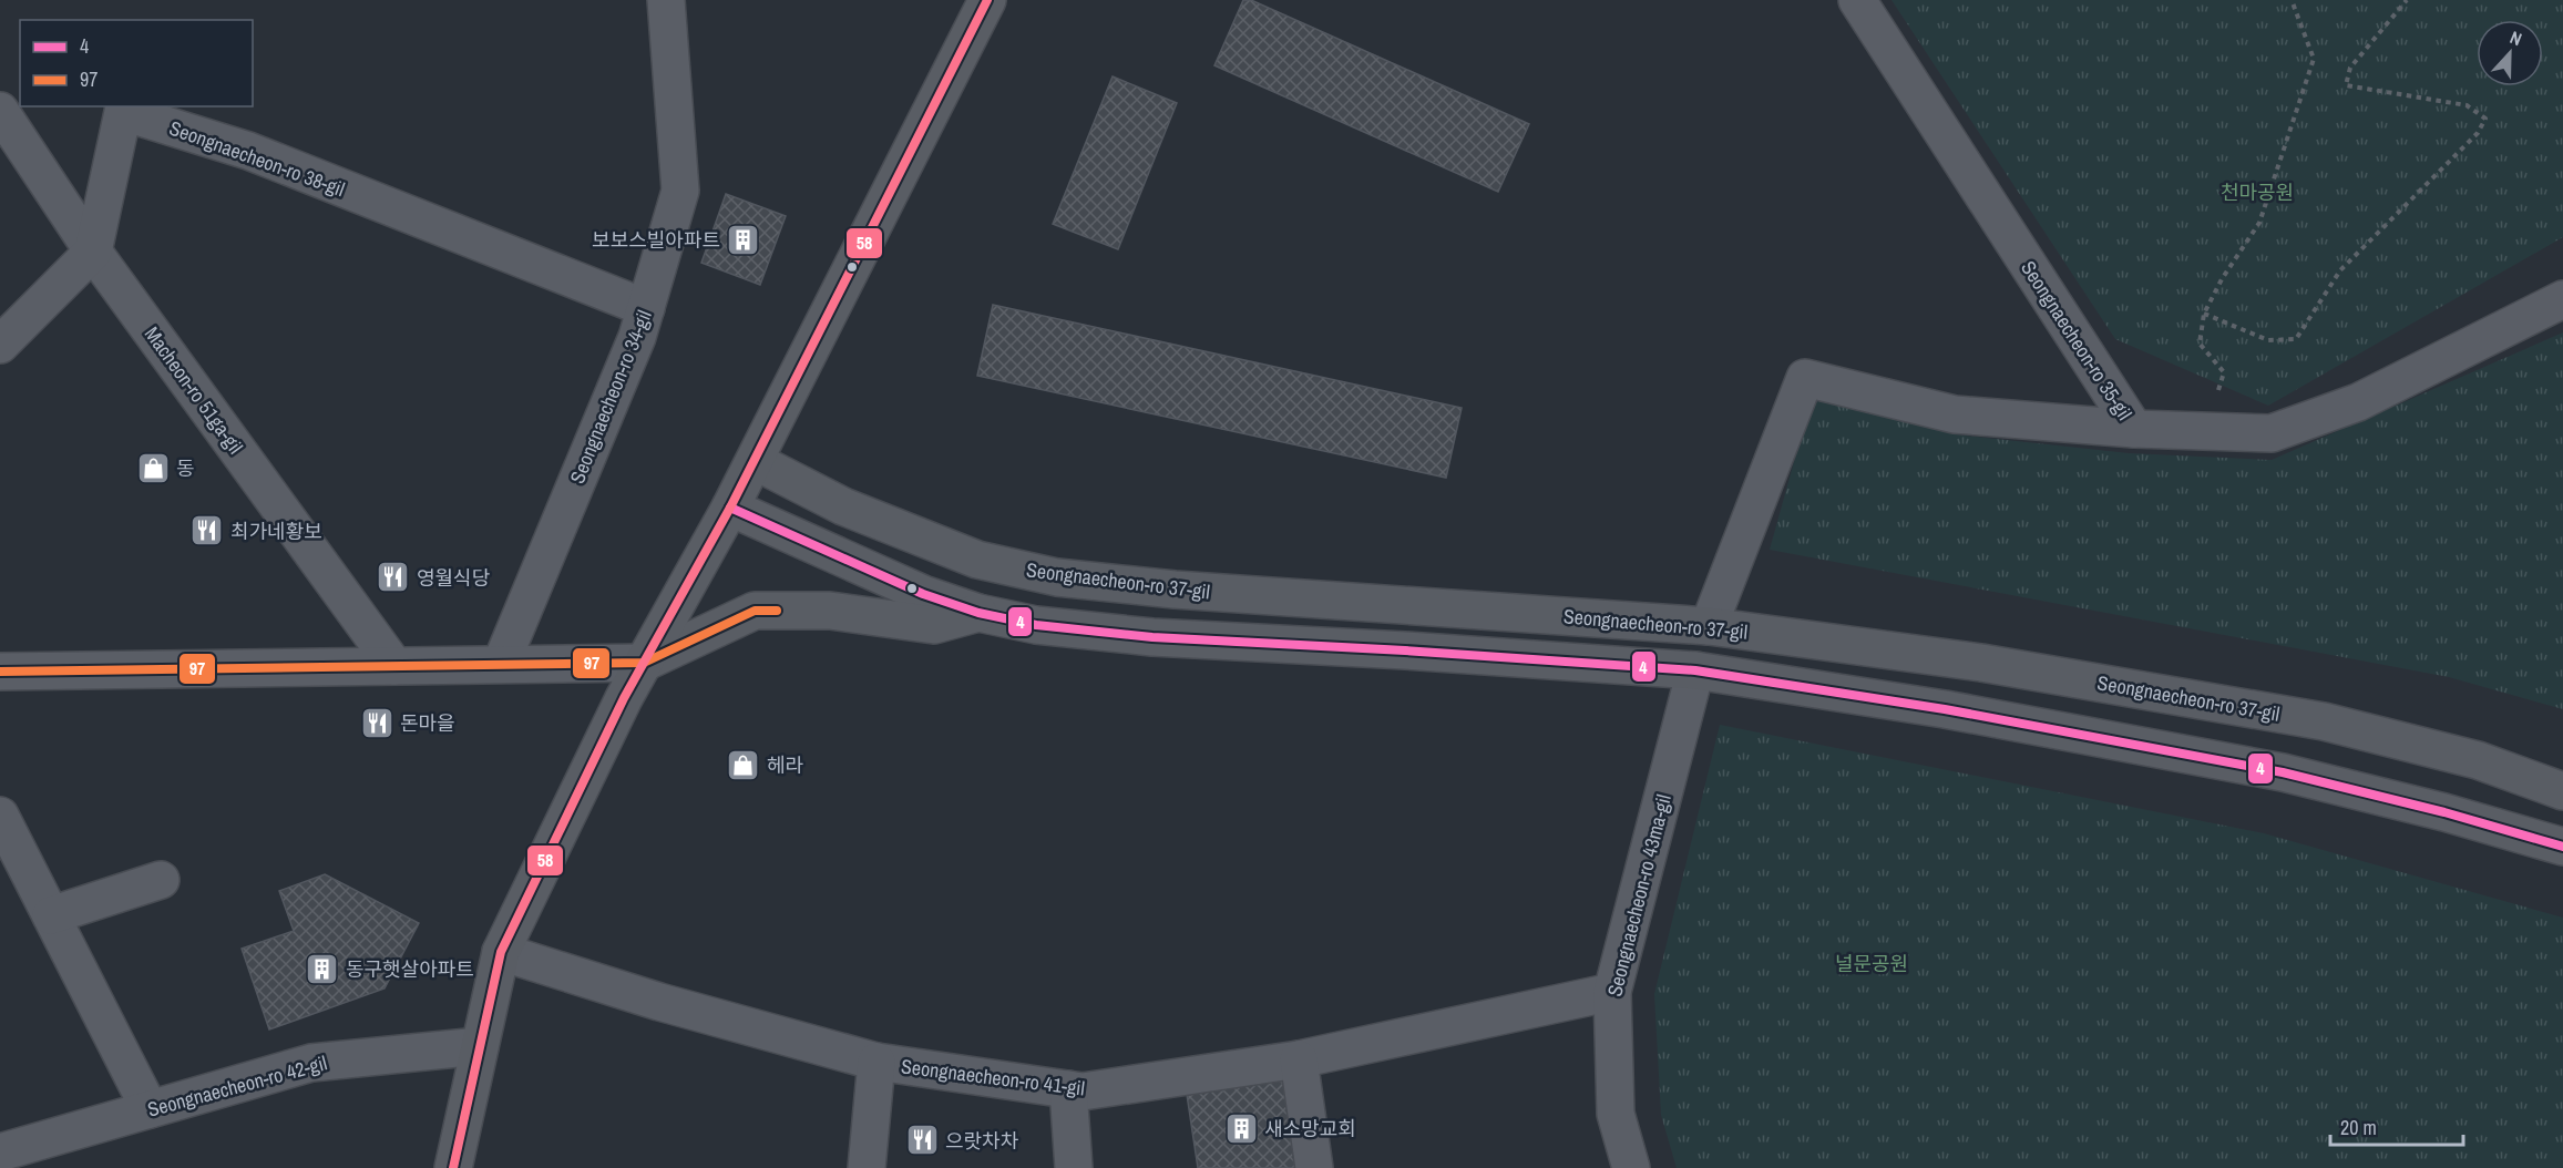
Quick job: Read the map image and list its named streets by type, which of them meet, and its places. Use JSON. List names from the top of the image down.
{
  "streets": {
    "main road": ["Seongnaecheon-ro 37-gil", "Seongnaecheon-ro 43ma-gil"],
    "street": [
      "Seongnaecheon-ro 38-gil",
      "Seongnaecheon-ro 35-gil",
      "Macheon-ro 51ga-gil",
      "Seongnaecheon-ro 34-gil",
      "Seongnaecheon-ro 41-gil",
      "Seongnaecheon-ro 42-gil"
    ]
  },
  "crossings": [
    ["Seongnaecheon-ro 38-gil", "Macheon-ro 51ga-gil"],
    ["Seongnaecheon-ro 38-gil", "Seongnaecheon-ro 34-gil"],
    ["Seongnaecheon-ro 37-gil", "Seongnaecheon-ro 43ma-gil"],
    ["Seongnaecheon-ro 43ma-gil", "Seongnaecheon-ro 41-gil"]
  ],
  "parks": ["천마공원", "널문공원"],
  "places": {
    "building": ["보보스빌아파트", "동구햇살아파트", "새소망교회"],
    "shop": ["동", "헤라"],
    "restaurant": [
      "최가네황보",
      "영월식당",
      "돈마을",
      "으랏차차"
    ]
  },
  "lines": ["transit line 58", "transit line 4", "transit line 97"],
  "legend": ["4", "97"],
  "scale_bar": "20 m",
  "north": "top"
}
